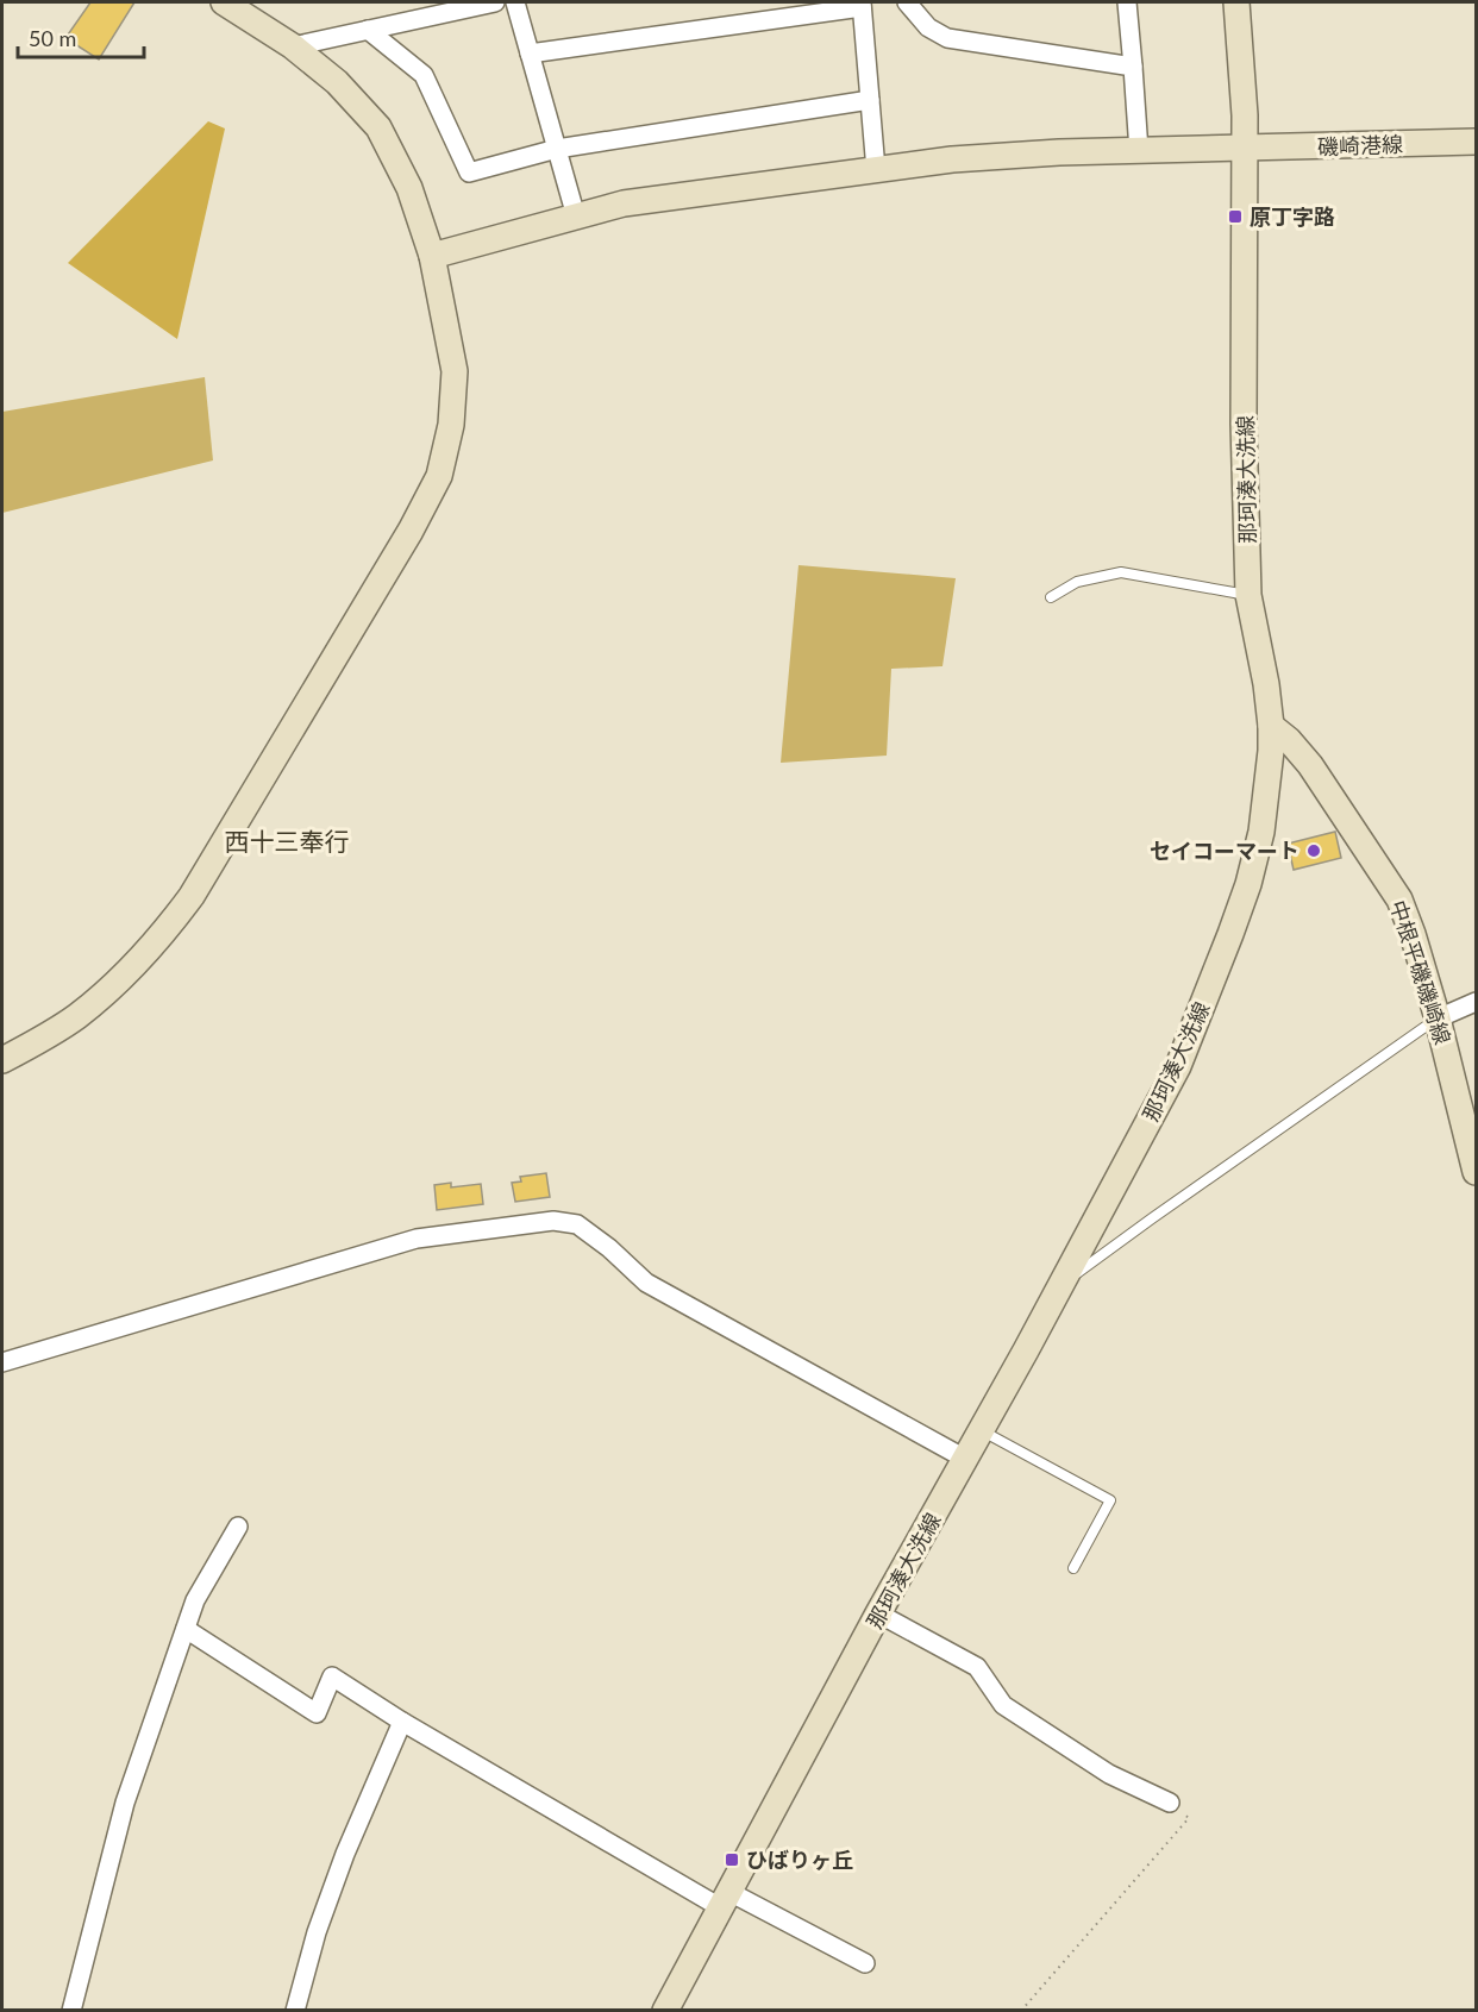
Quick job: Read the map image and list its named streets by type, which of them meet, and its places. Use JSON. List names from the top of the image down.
{
  "streets": {
    "main road": ["磯崎港線", "那珂湊大洗線", "中根平磯磯崎線"]
  },
  "crossings": [
    ["磯崎港線", "那珂湊大洗線"],
    ["那珂湊大洗線", "中根平磯磯崎線"]
  ],
  "districts": ["西十三奉行"],
  "places": {
    "transit": ["原丁字路", "ひばりヶ丘"],
    "other": ["セイコーマート"]
  },
  "scale_bar": "50 m"
}
